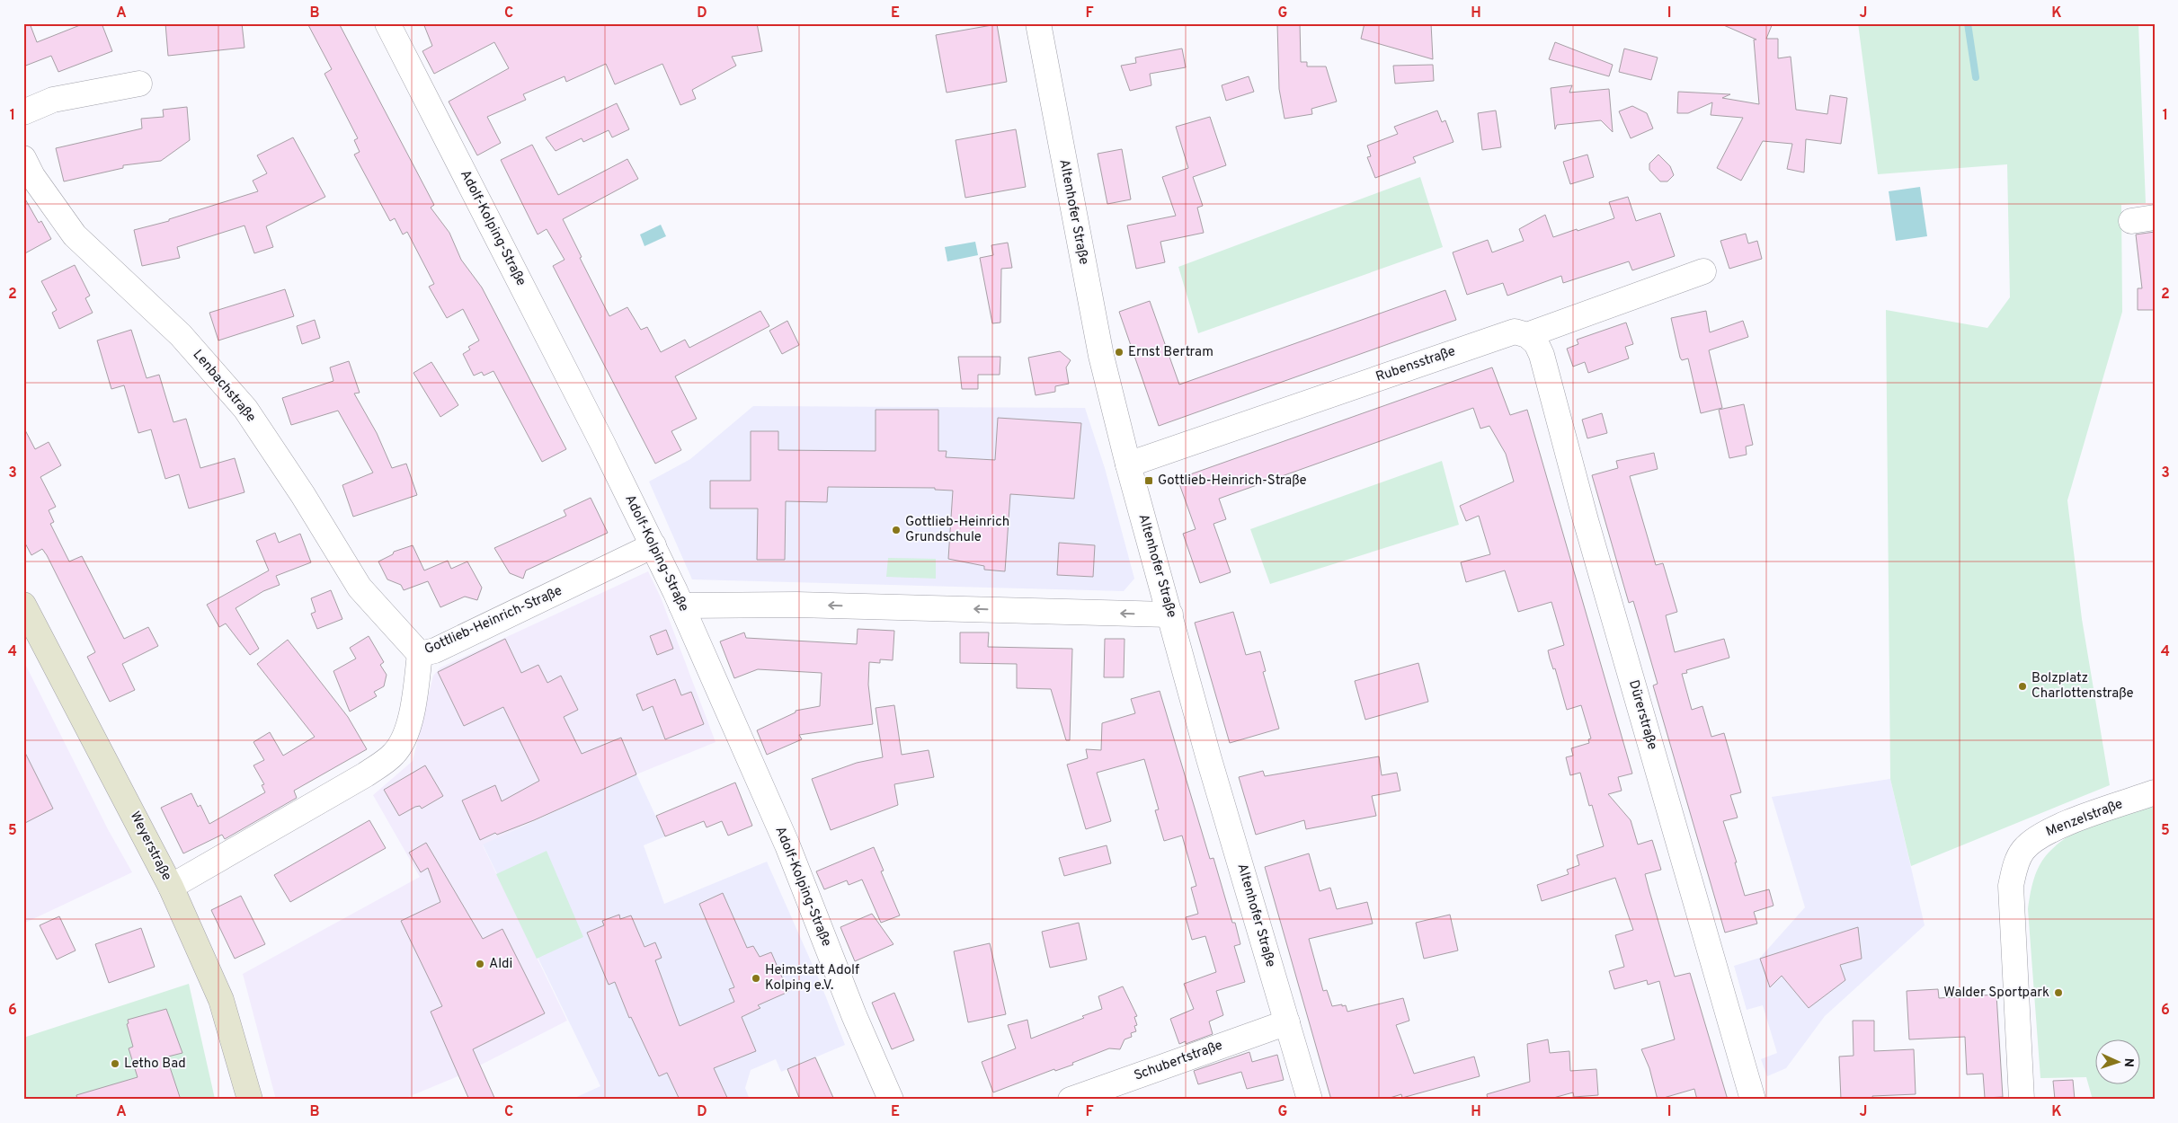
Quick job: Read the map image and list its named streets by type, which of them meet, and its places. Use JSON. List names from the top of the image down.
{
  "streets": {
    "main road": ["Weyerstraße"],
    "street": [
      "Altenhofer Straße",
      "Adolf-Kolping-Straße",
      "Rubensstraße",
      "Lenbachstraße",
      "Gottlieb-Heinrich-Straße",
      "Dürerstraße",
      "Menzelstraße",
      "Schubertstraße"
    ]
  },
  "crossings": [
    ["Altenhofer Straße", "Rubensstraße"],
    ["Altenhofer Straße", "Schubertstraße"],
    ["Adolf-Kolping-Straße", "Gottlieb-Heinrich-Straße"],
    ["Rubensstraße", "Dürerstraße"],
    ["Lenbachstraße", "Gottlieb-Heinrich-Straße"],
    ["Gottlieb-Heinrich-Straße", "Weyerstraße"]
  ],
  "places": {
    "other": [
      "Ernst Bertram",
      "Gottlieb-Heinrich Grundschule",
      "Bolzplatz Charlottenstraße",
      "Aldi",
      "Heimstatt Adolf Kolping e.V.",
      "Walder Sportpark",
      "Letho Bad"
    ],
    "transit": ["Gottlieb-Heinrich-Straße"]
  },
  "north": "right",
  "grid": {
    "columns": [
      "A",
      "B",
      "C",
      "D",
      "E",
      "F",
      "G",
      "H",
      "I",
      "J",
      "K"
    ],
    "rows": [
      "1",
      "2",
      "3",
      "4",
      "5",
      "6"
    ]
  }
}
